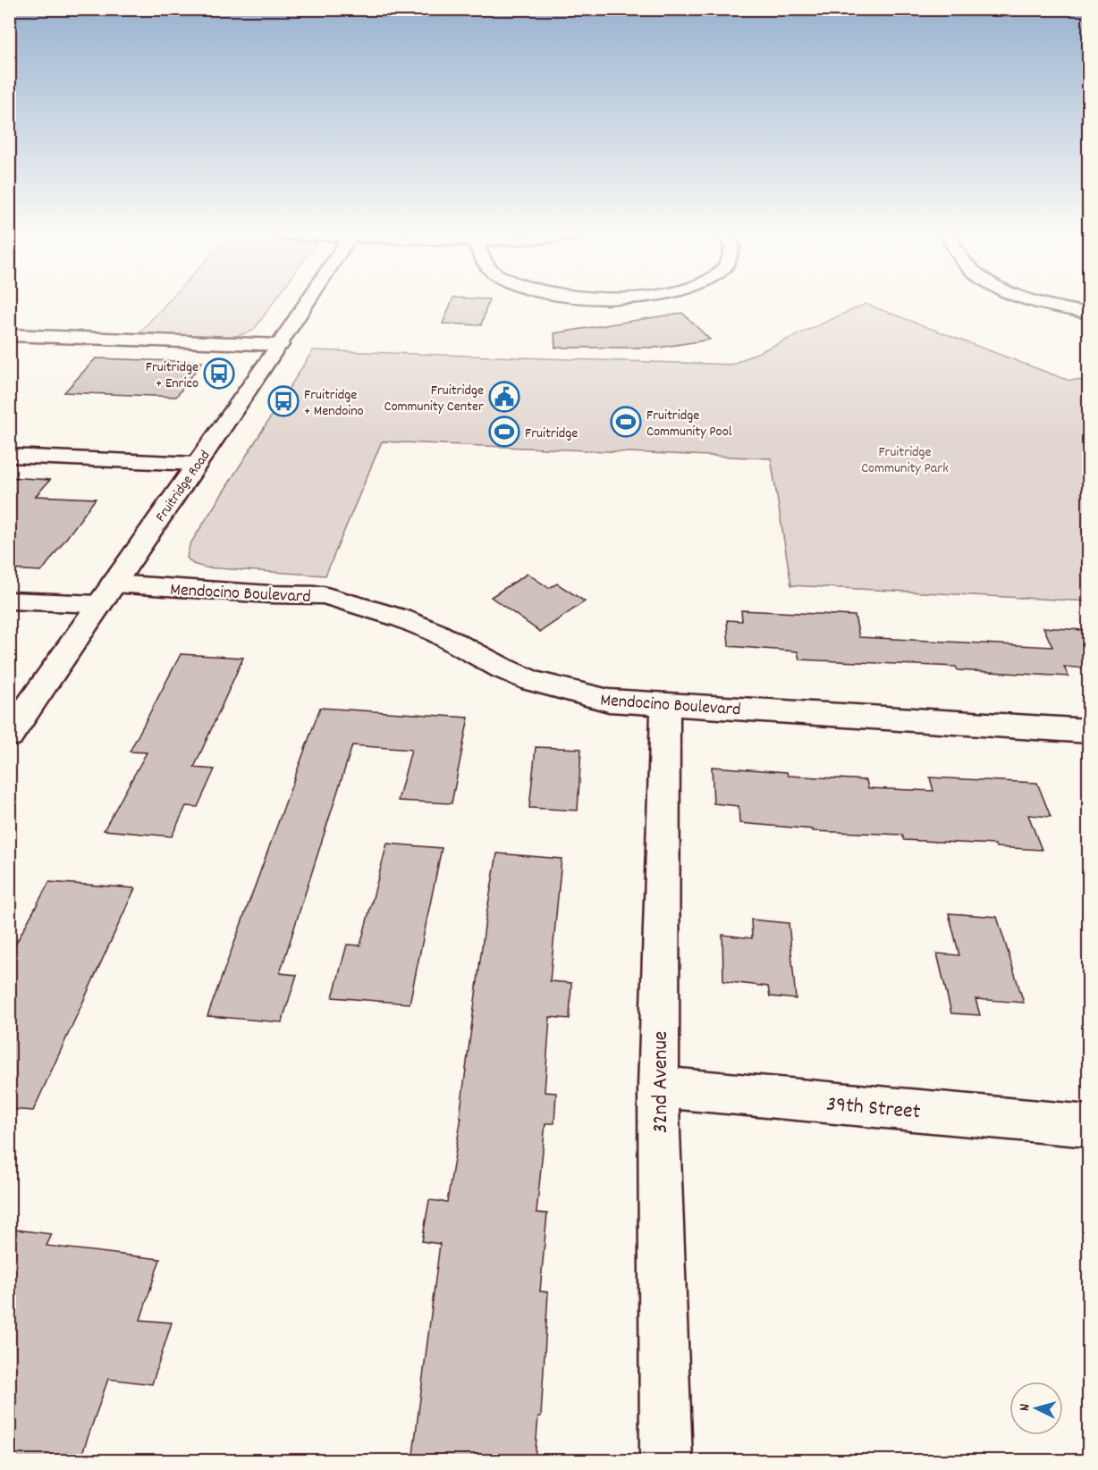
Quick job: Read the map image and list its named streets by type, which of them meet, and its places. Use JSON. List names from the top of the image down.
{
  "streets": {
    "street": [
      "Fruitridge Road",
      "Mendocino Boulevard",
      "32nd Avenue",
      "39th Street"
    ]
  },
  "crossings": [
    ["Fruitridge Road", "Mendocino Boulevard"],
    ["Mendocino Boulevard", "32nd Avenue"],
    ["32nd Avenue", "39th Street"]
  ],
  "parks": ["Fruitridge Community Park"],
  "places": {
    "bus stop": ["Fruitridge + Enrico", "Fruitridge + Mendoino"],
    "public building": ["Fruitridge Community Center"],
    "sports": ["Fruitridge Community Pool", "Fruitridge"]
  },
  "north": "left"
}
